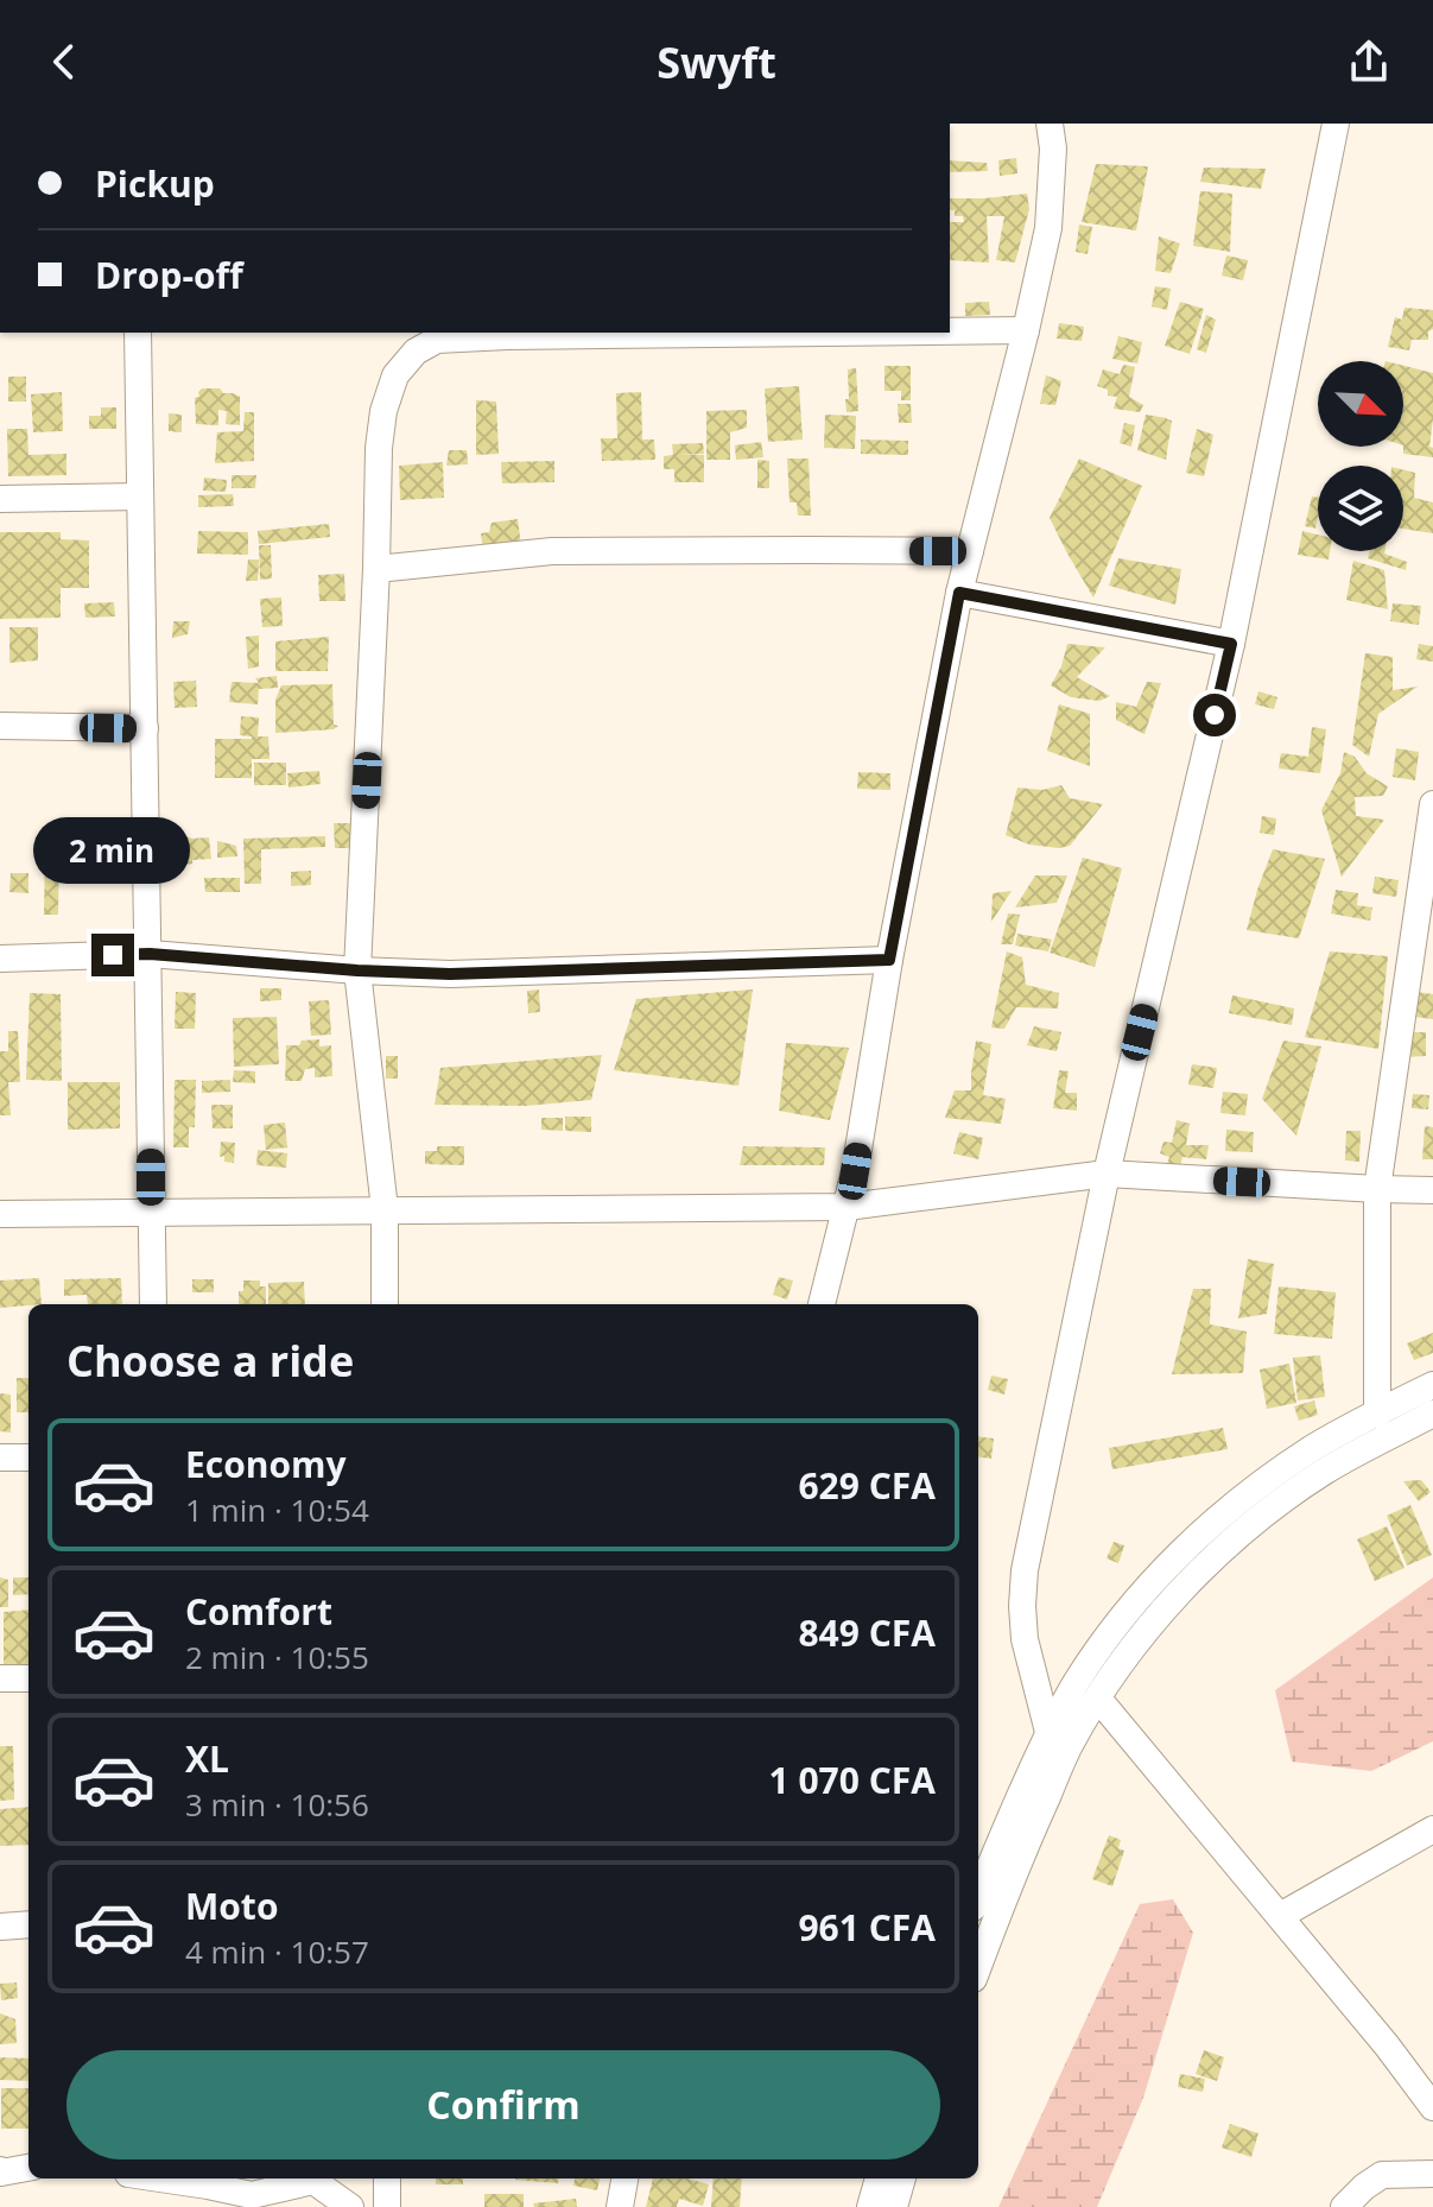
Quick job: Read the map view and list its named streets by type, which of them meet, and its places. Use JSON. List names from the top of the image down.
{
  "north": "bottom right",
  "page": {
    "header": "Swyft",
    "banner": ["Pickup", "Drop-off"],
    "bubble": "2 min",
    "heading": "Choose a ride",
    "list": [
      {
        "name": "Economy",
        "note": "1 min · 10:54",
        "value": "629 CFA"
      },
      {
        "name": "Comfort",
        "note": "2 min · 10:55",
        "value": "849 CFA"
      },
      {
        "name": "XL",
        "note": "3 min · 10:56",
        "value": "1 070 CFA"
      },
      {
        "name": "Moto",
        "note": "4 min · 10:57",
        "value": "961 CFA"
      }
    ],
    "buttons": "Confirm"
  }
}
